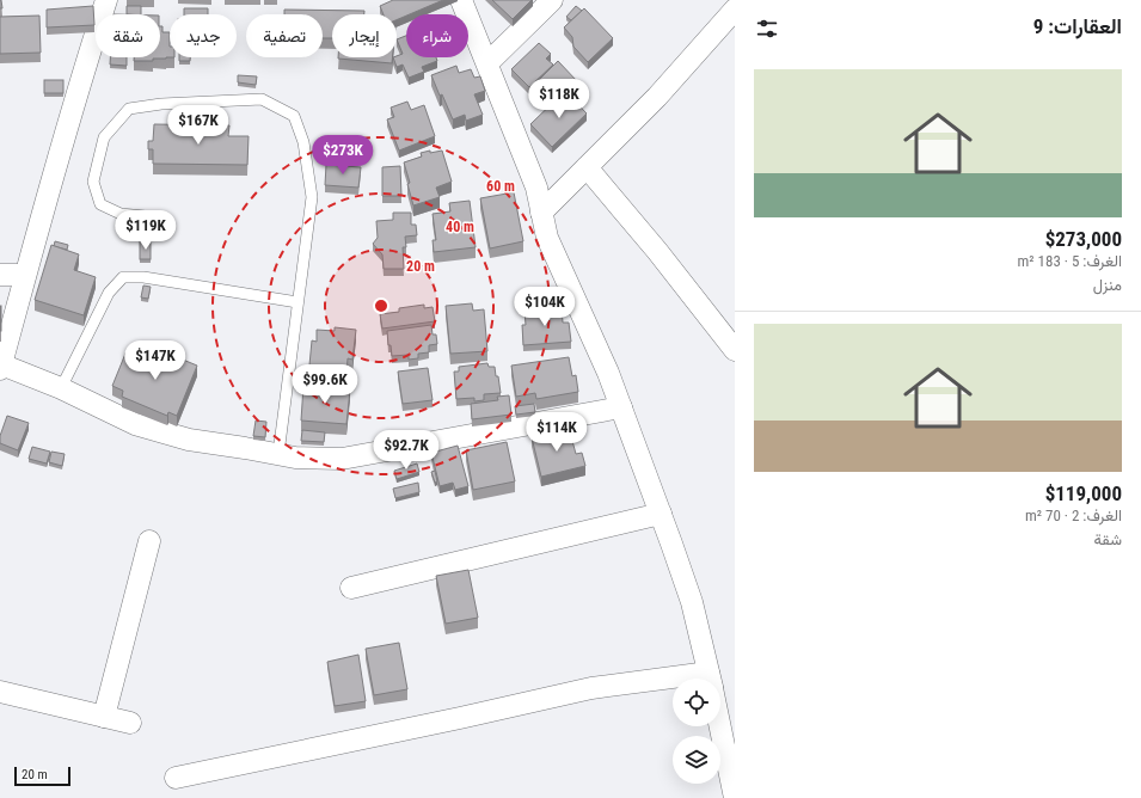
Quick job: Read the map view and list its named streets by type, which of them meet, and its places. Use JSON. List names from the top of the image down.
{
  "scale_bar": "20 m",
  "page": {
    "heading": "العقارات: 9",
    "chip": [
      "شراء",
      "إيجار",
      "تصفية",
      "جديد",
      "شقة"
    ],
    "list": [
      {
        "name": "$273,000",
        "note": "الغرف: 5 · 183 m² · منزل"
      },
      {
        "name": "$119,000",
        "note": "الغرف: 2 · 70 m² · شقة"
      }
    ],
    "price": [
      "$118K",
      "$167K",
      "$273K",
      "$119K",
      "$104K",
      "$147K",
      "$99.6K",
      "$114K",
      "$92.7K"
    ],
    "scale": "20 m"
  },
  "rings": ["60 m", "40 m", "20 m"]
}
